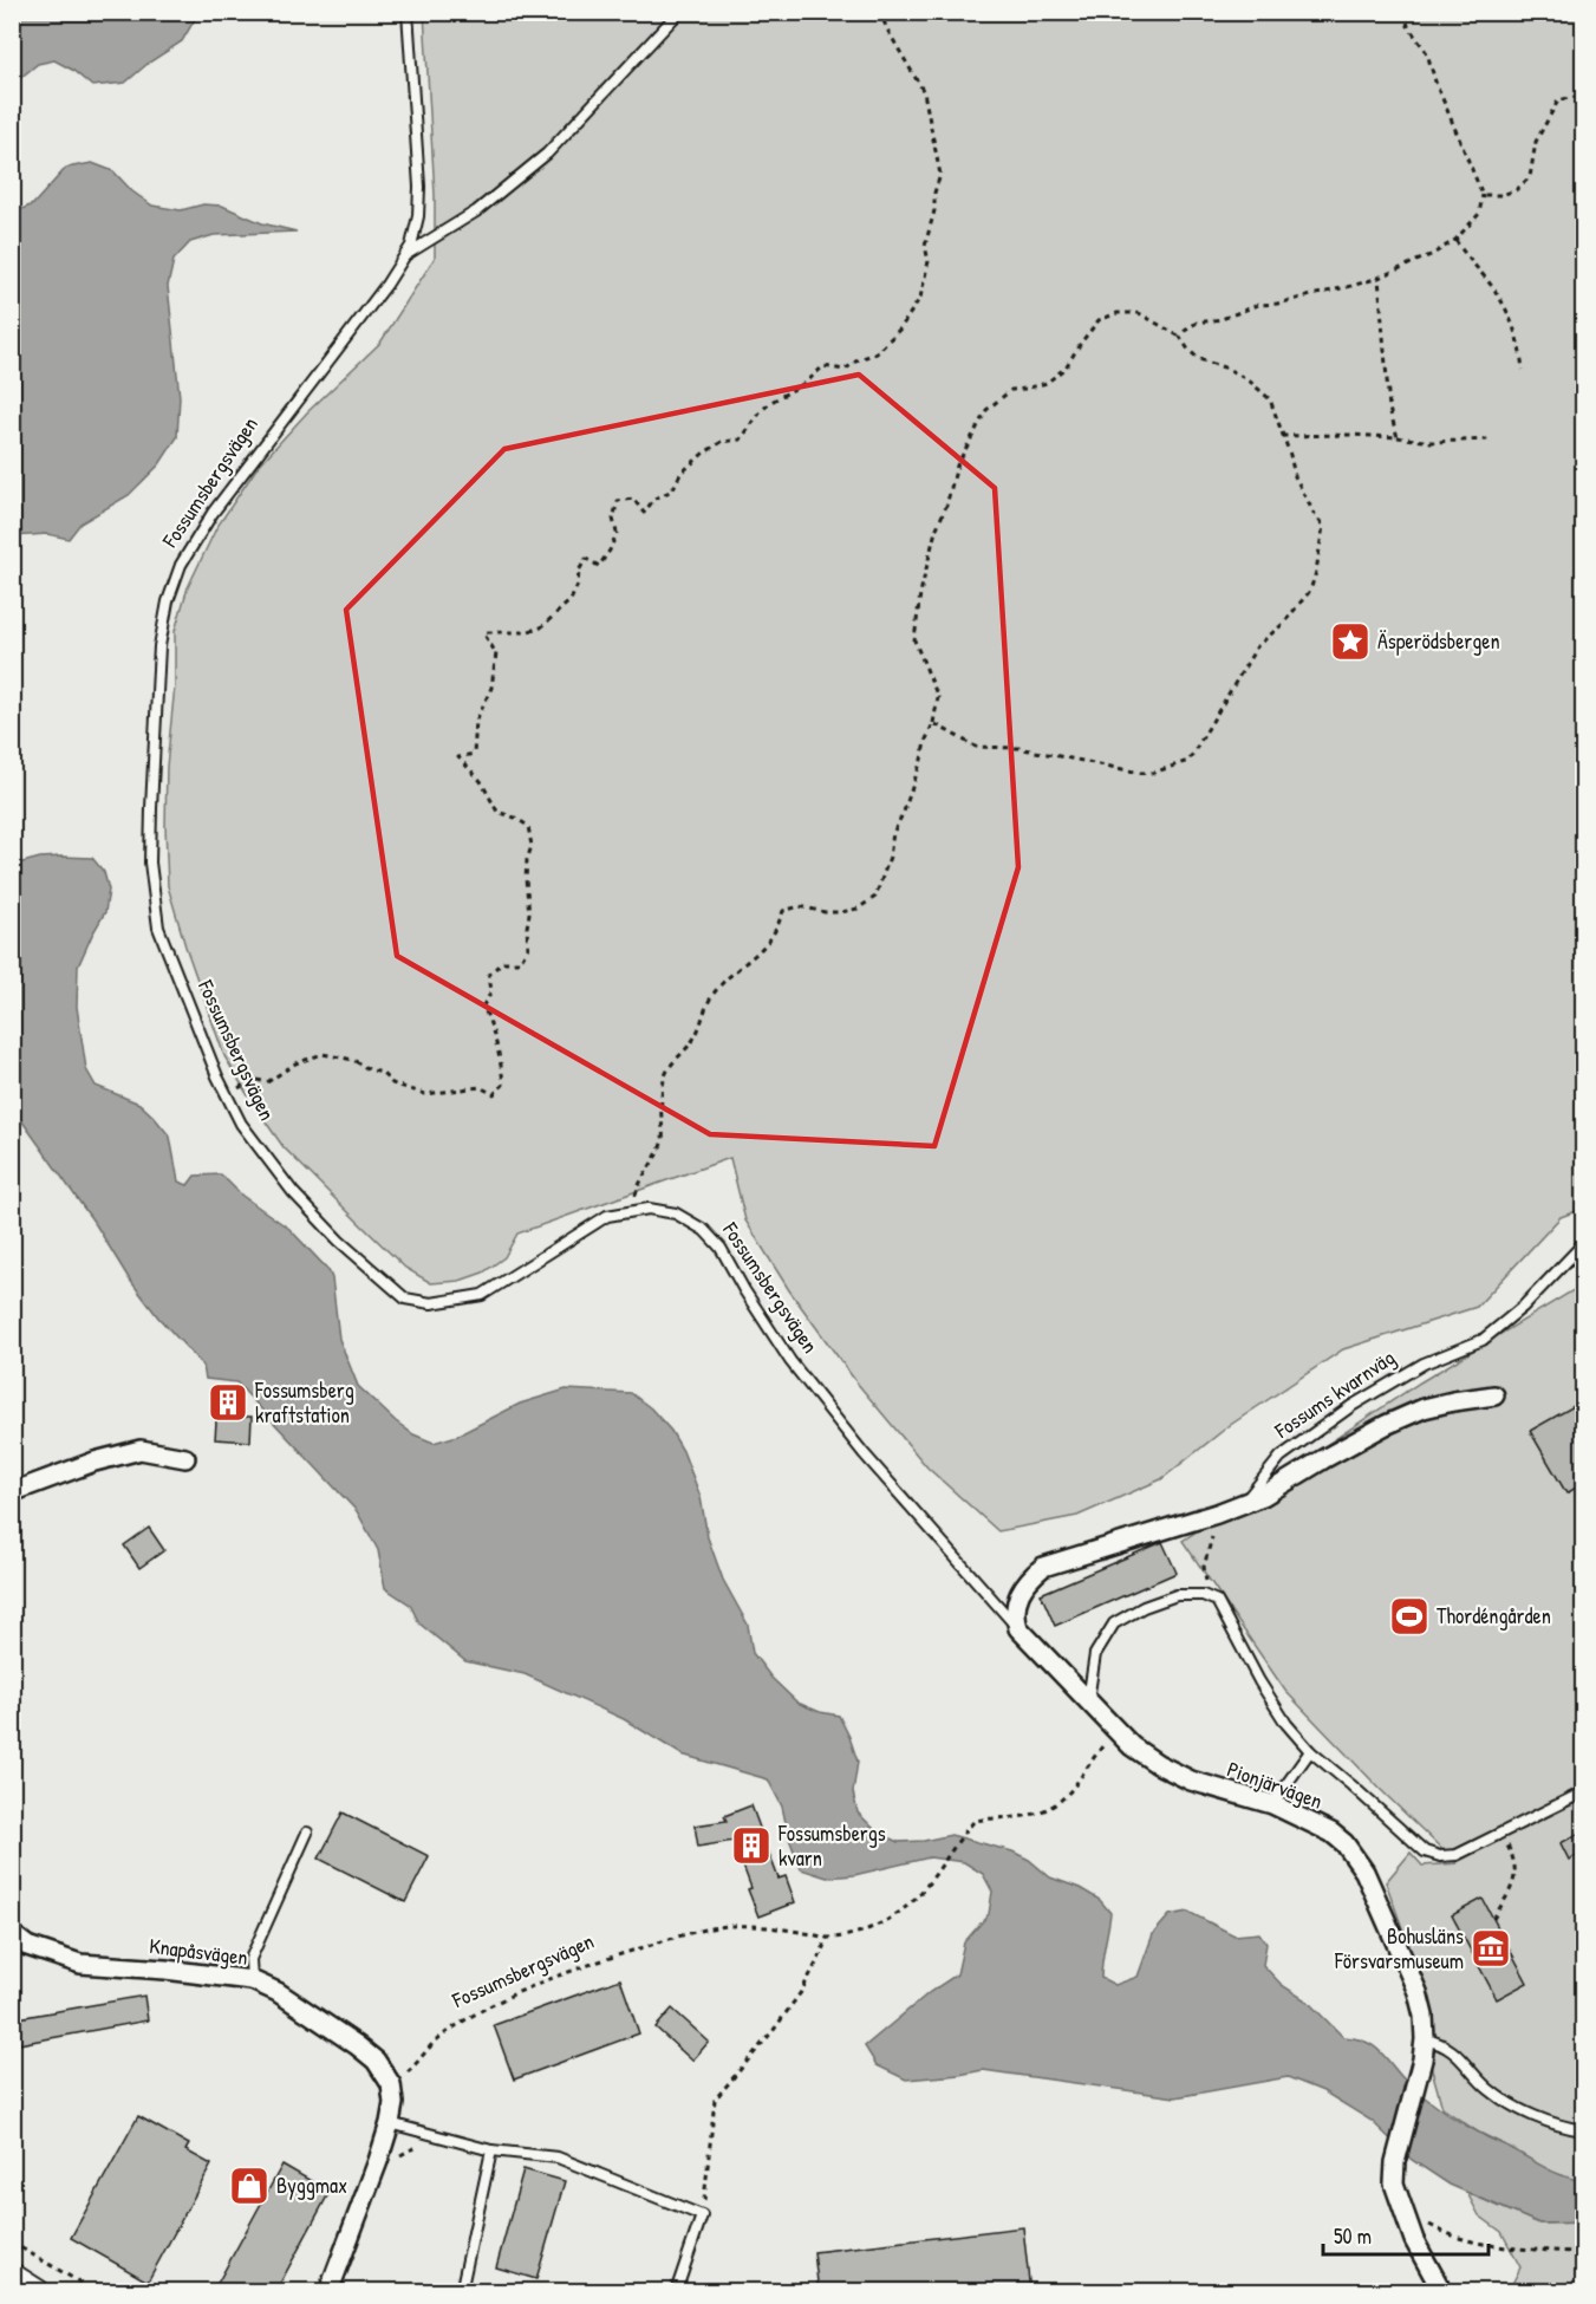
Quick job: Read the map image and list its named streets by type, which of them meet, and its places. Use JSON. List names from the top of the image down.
{
  "streets": {
    "street": ["Fossums kvarnväg", "Pionjärvägen", "Knapåsvägen"],
    "lane": ["Fossumsbergsvägen"]
  },
  "crossings": [
    ["Fossumsbergsvägen", "Fossums kvarnväg"],
    ["Fossumsbergsvägen", "Pionjärvägen"],
    ["Fossumsbergsvägen", "Knapåsvägen"],
    ["Fossums kvarnväg", "Pionjärvägen"]
  ],
  "places": {
    "place": ["Äsperödsbergen"],
    "building": ["Fossumsberg kraftstation", "Fossumsbergs kvarn"],
    "sports": ["Thordéngården"],
    "museum": ["Bohusläns Försvarsmuseum"],
    "shop": ["Byggmax"]
  },
  "scale_bar": "50 m"
}
